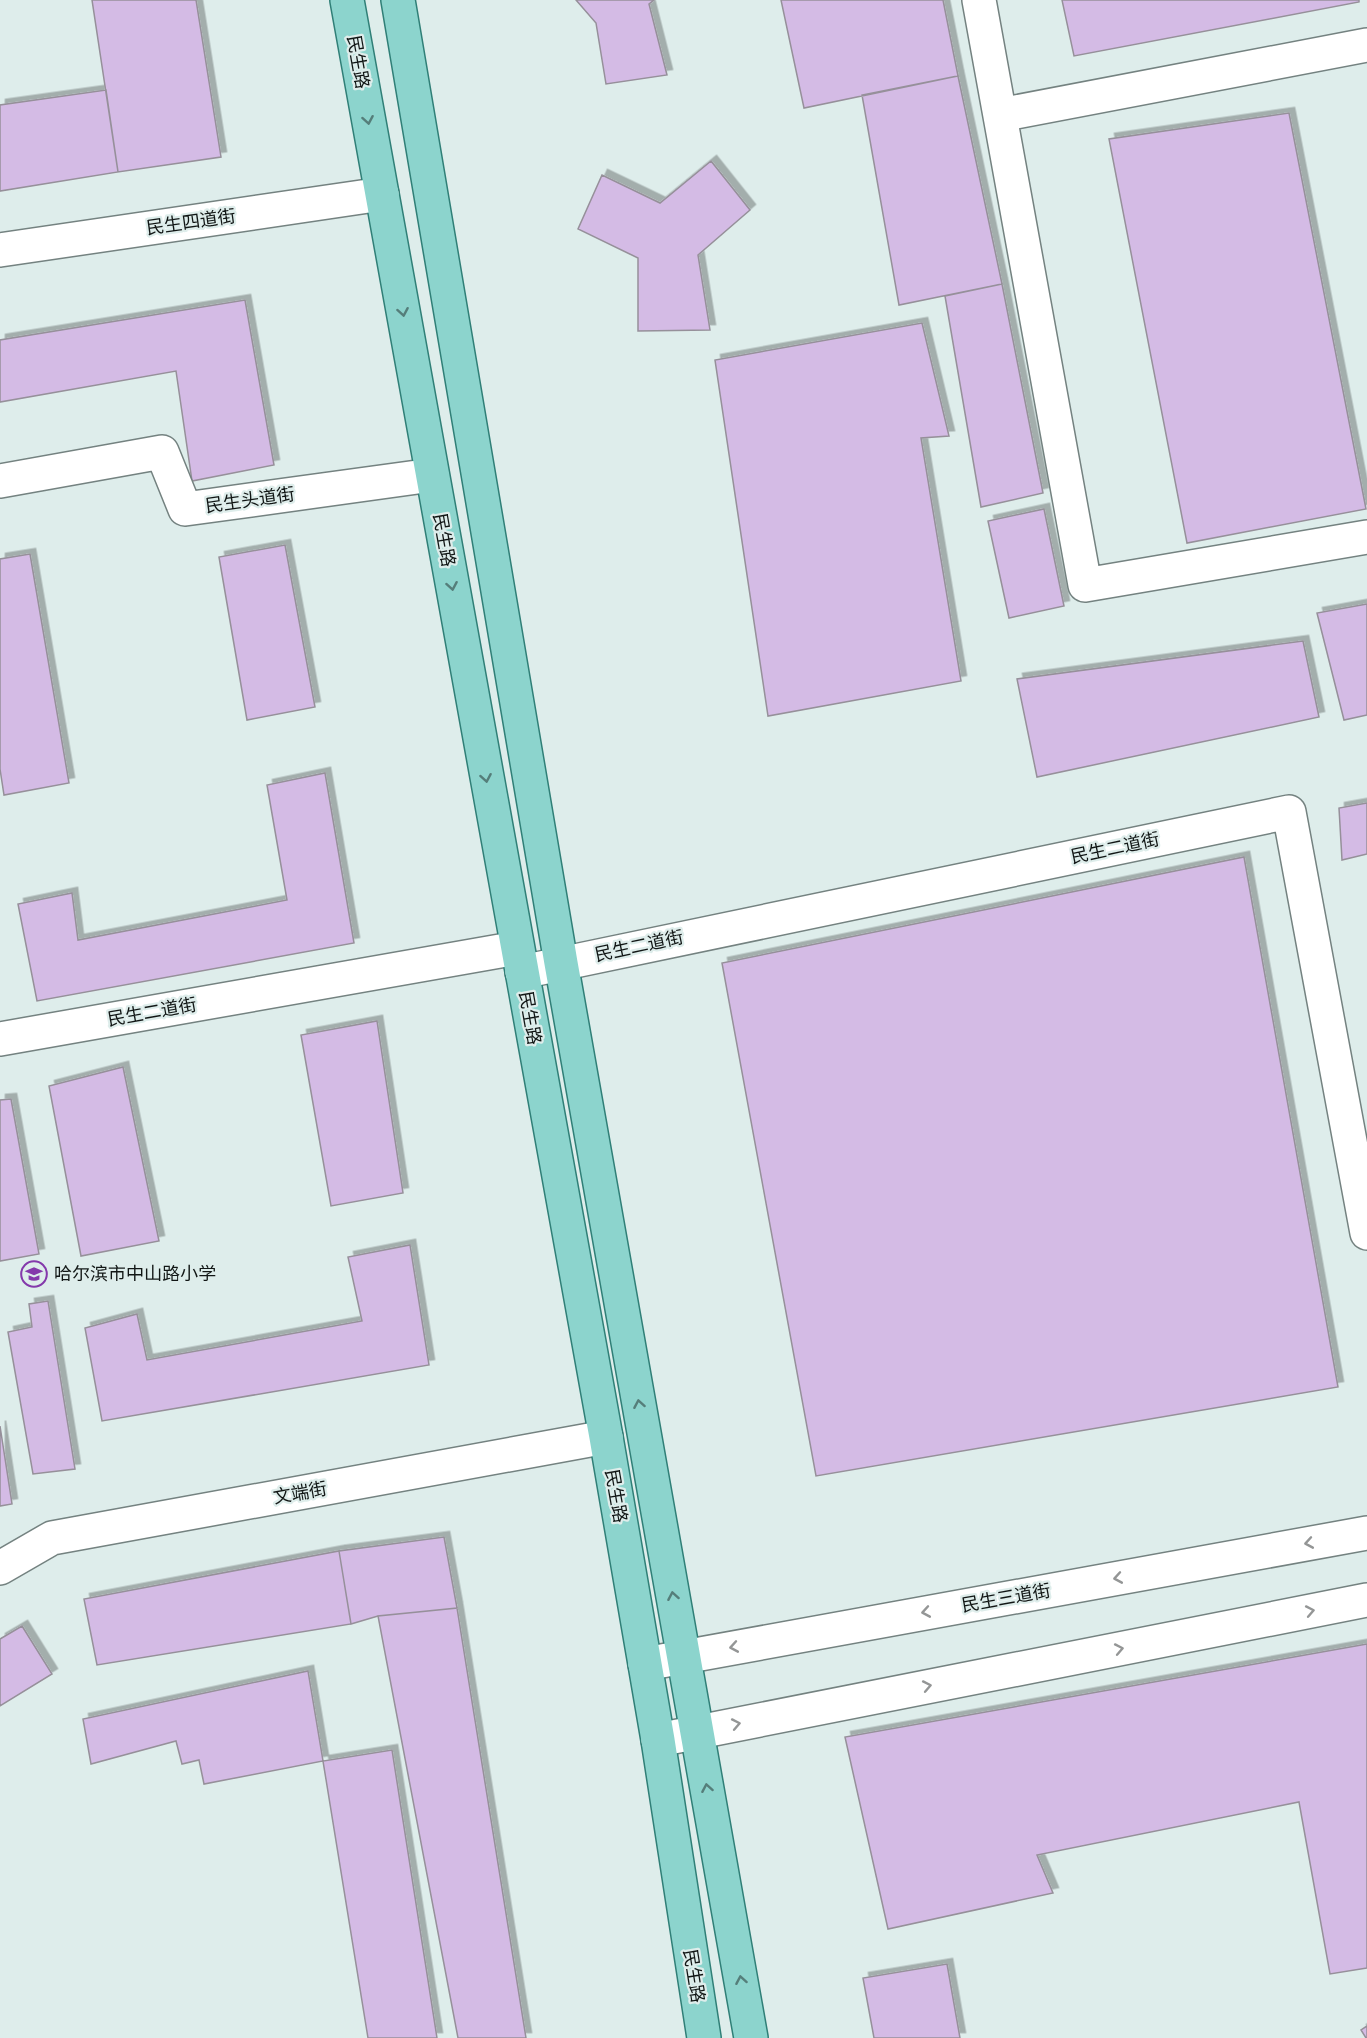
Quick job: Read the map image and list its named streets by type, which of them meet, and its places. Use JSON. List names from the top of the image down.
{
  "streets": {
    "main road": ["民生路"],
    "street": [
      "民生四道街",
      "民生头道街",
      "民生二道街",
      "文端街",
      "民生三道街"
    ]
  },
  "crossings": [
    ["民生路", "民生四道街"],
    ["民生路", "民生头道街"],
    ["民生路", "民生二道街"],
    ["民生路", "文端街"],
    ["民生路", "民生三道街"]
  ],
  "places": {
    "school or university": ["哈尔滨市中山路小学"]
  }
}
